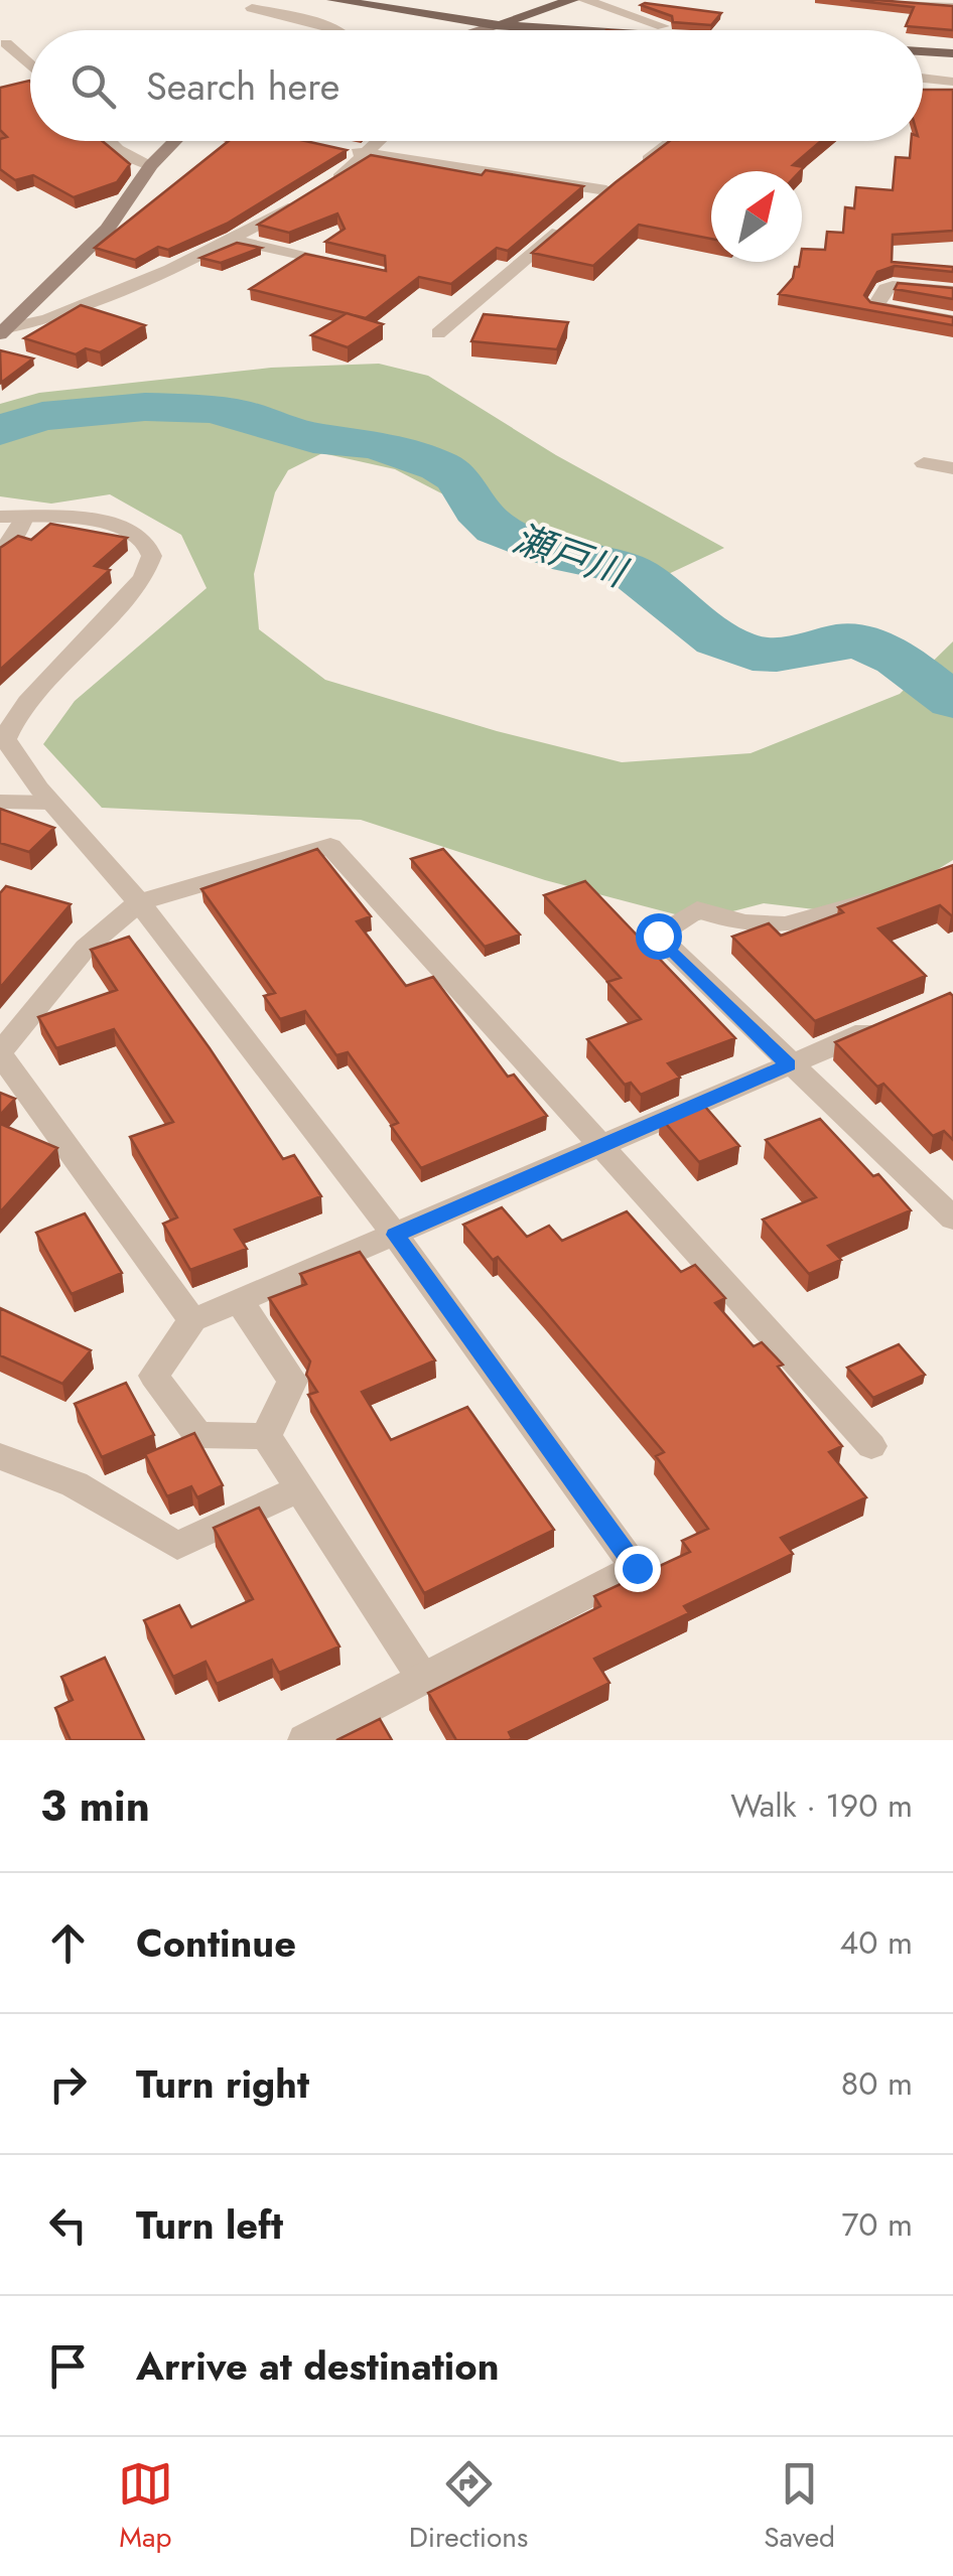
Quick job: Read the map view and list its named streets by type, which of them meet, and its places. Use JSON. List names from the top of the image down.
{
  "water": ["瀬戸川"],
  "north": "top right",
  "page": {
    "search": "Search here",
    "heading": ["3 min", "Walk · 190 m"],
    "list": [
      ["Continue", "40 m"],
      ["Turn right", "80 m"],
      ["Turn left", "70 m"],
      "Arrive at destination"
    ],
    "nav": ["Map", "Directions", "Saved"]
  }
}
